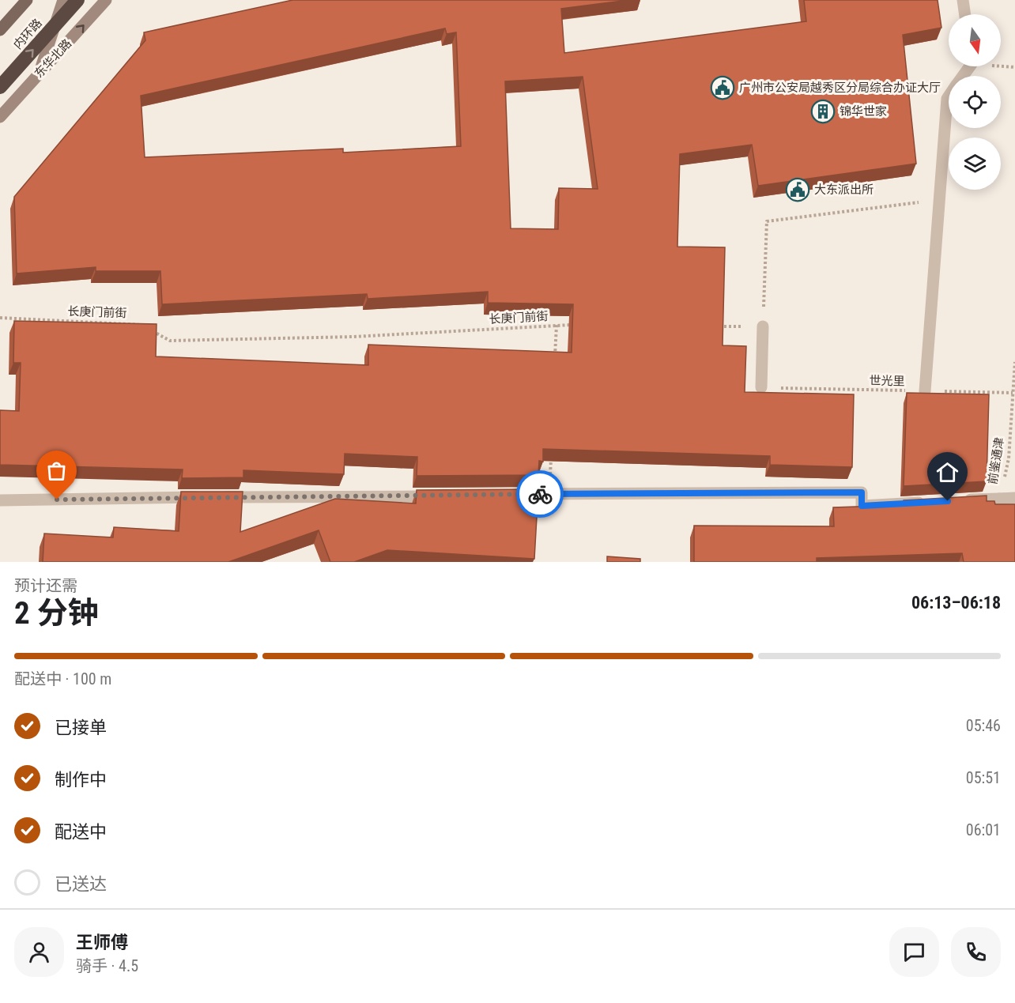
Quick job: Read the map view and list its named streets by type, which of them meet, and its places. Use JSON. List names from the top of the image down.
{
  "streets": {
    "highway": ["内环路"],
    "main road": ["东华北路"],
    "path": ["长庚门前街", "世光里", "前鉴通津"]
  },
  "crossings": [
    ["世光里", "前鉴通津"]
  ],
  "one_way": ["内环路"],
  "places": {
    "public building": ["广州市公安局越秀区分局综合办证大厅", "大东派出所"],
    "building": ["锦华世家"]
  },
  "north": "bottom",
  "page": {
    "heading": ["2 分钟", "预计还需", "06:13–06:18"],
    "panel": ["王师傅", "骑手 · 4.5"],
    "bar": "配送中 · 100 m",
    "list": [
      ["已接单", "05:46"],
      ["制作中", "05:51"],
      ["配送中", "06:01"],
      "已送达"
    ]
  }
}
